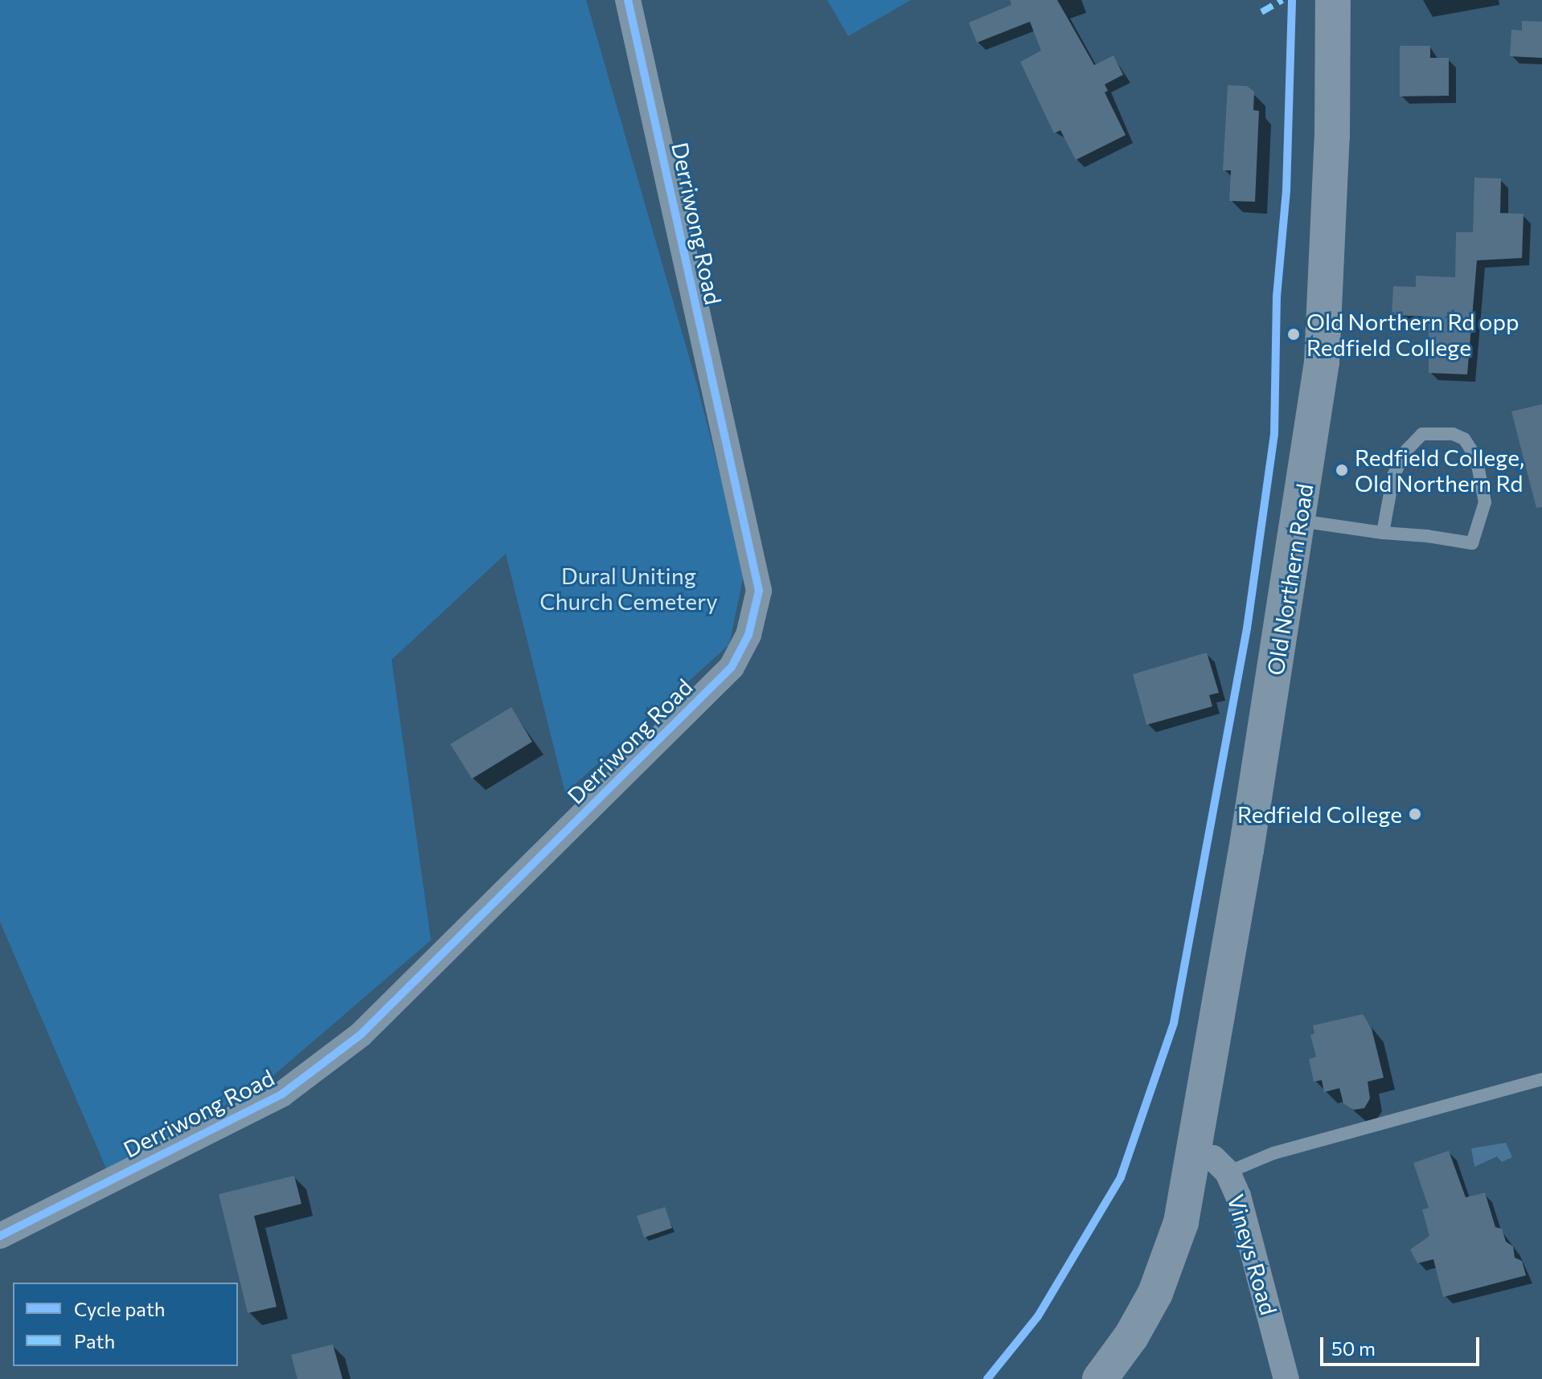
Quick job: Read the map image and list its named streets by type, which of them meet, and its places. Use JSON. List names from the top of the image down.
{
  "streets": {
    "main road": ["Old Northern Road"],
    "street": ["Derriwong Road", "Vineys Road"]
  },
  "crossings": [
    ["Old Northern Road", "Vineys Road"]
  ],
  "parks": ["Dural Uniting Church Cemetery"],
  "places": ["Old Northern Rd opp Redfield College", "Redfield College, Old Northern Rd", "Redfield College"],
  "legend": ["Cycle path", "Path"],
  "scale_bar": "50 m"
}
